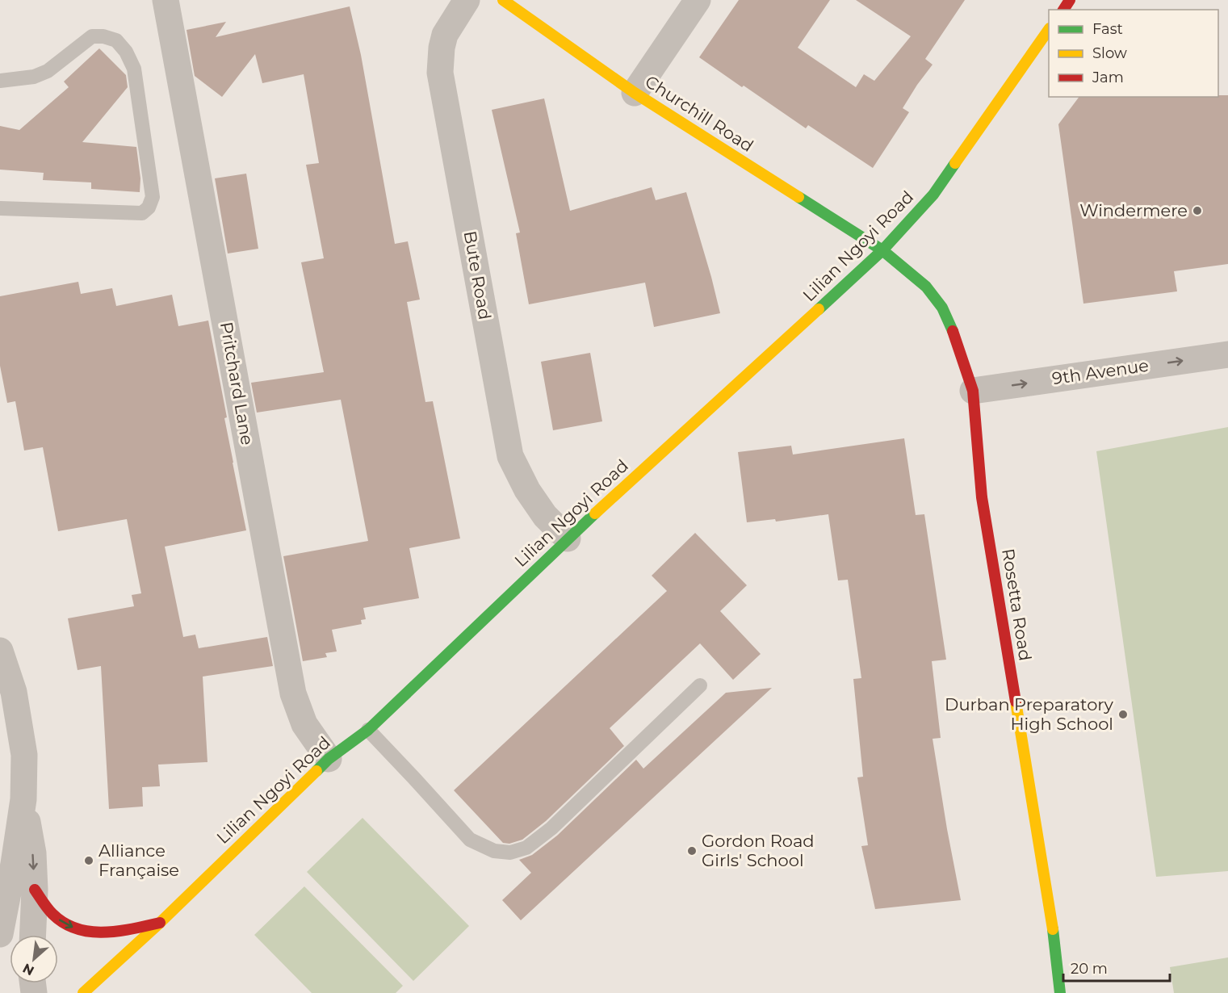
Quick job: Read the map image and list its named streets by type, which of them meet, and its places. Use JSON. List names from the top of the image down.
{
  "streets": {
    "street": [
      "Churchill Road",
      "Lilian Ngoyi Road",
      "Bute Road",
      "9th Avenue",
      "Pritchard Lane",
      "Rosetta Road"
    ]
  },
  "crossings": [
    ["Churchill Road", "Lilian Ngoyi Road"],
    ["Churchill Road", "Rosetta Road"],
    ["Lilian Ngoyi Road", "Bute Road"],
    ["Lilian Ngoyi Road", "Pritchard Lane"],
    ["Lilian Ngoyi Road", "Rosetta Road"],
    ["9th Avenue", "Rosetta Road"]
  ],
  "one_way": ["9th Avenue"],
  "places": [
    "Windermere",
    "Durban Preparatory High School",
    "Gordon Road Girls' School",
    "Alliance Française"
  ],
  "legend": ["Fast", "Slow", "Jam"],
  "scale_bar": "20 m",
  "north": "bottom left"
}
